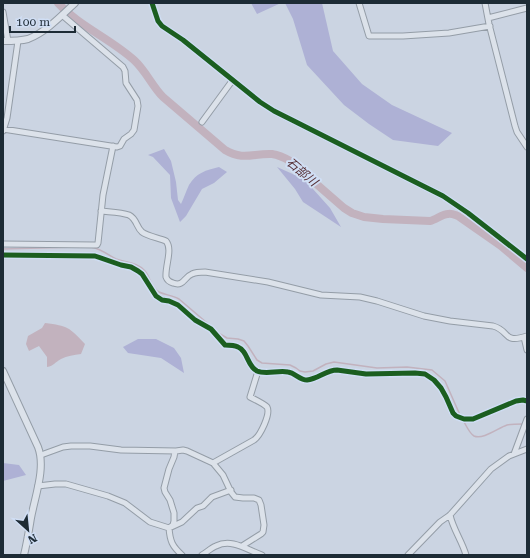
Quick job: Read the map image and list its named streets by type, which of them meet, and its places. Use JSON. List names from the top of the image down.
{
  "water": ["石部川"],
  "scale_bar": "100 m",
  "north": "bottom right"
}
